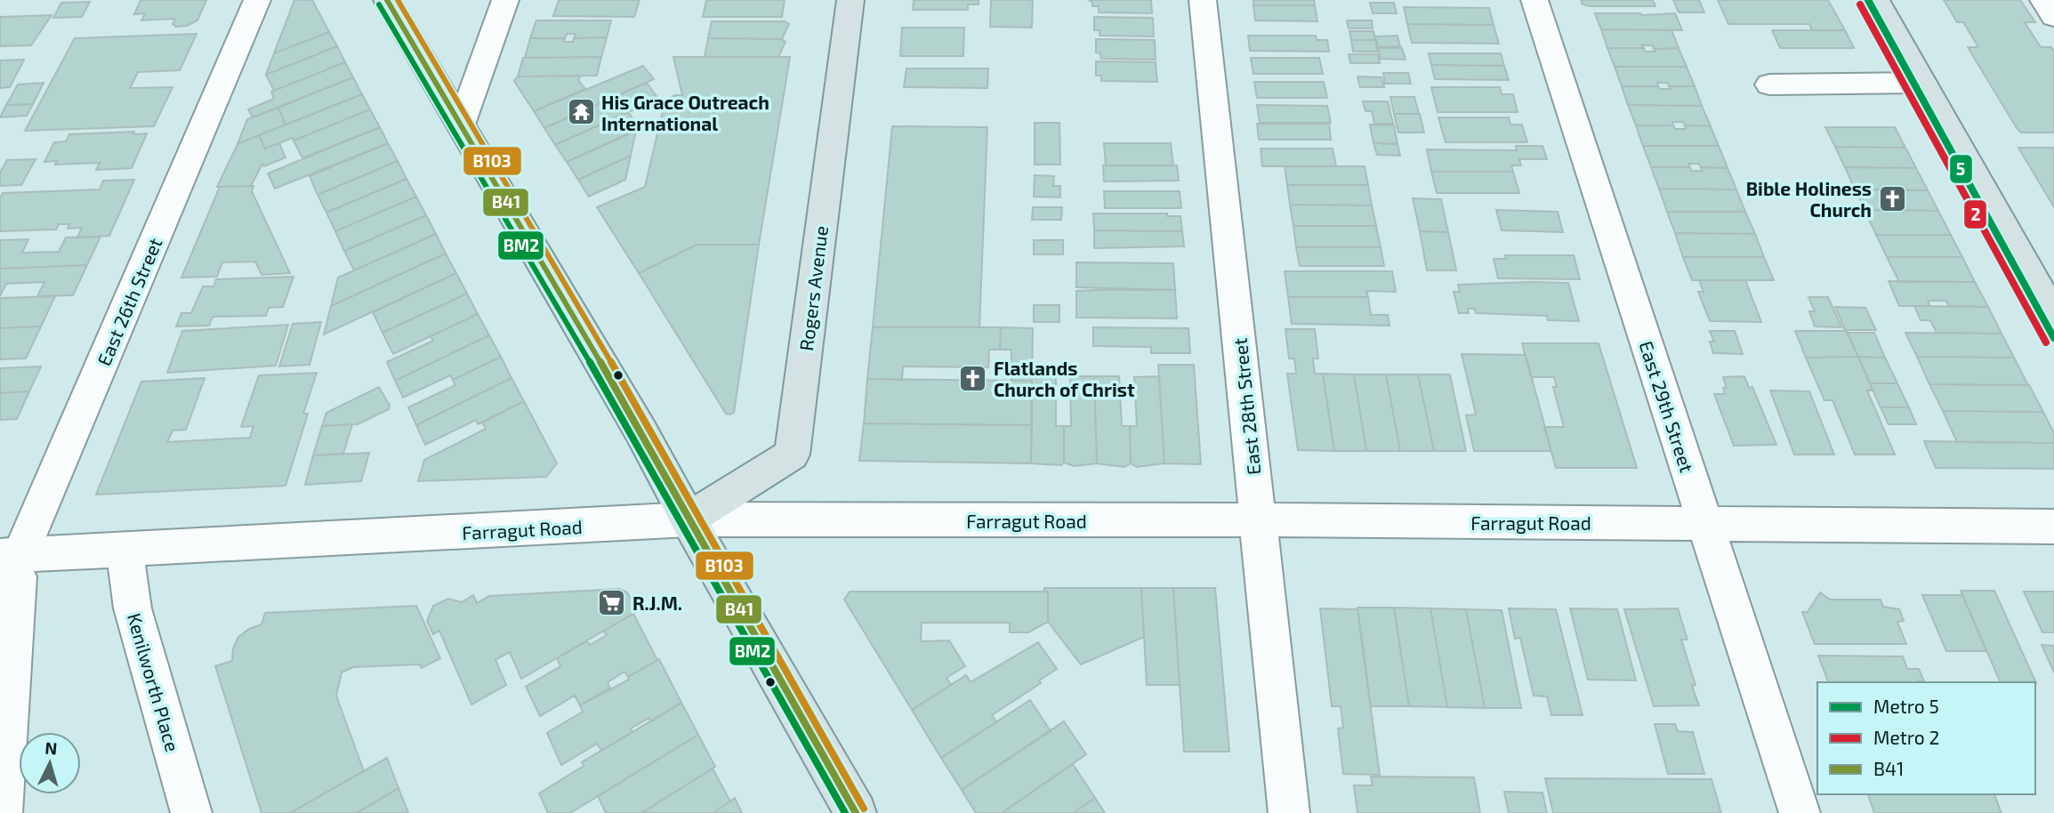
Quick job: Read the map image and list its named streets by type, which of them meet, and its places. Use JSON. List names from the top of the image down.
{
  "streets": {
    "main road": ["Rogers Avenue"],
    "street": [
      "East 26th Street",
      "East 28th Street",
      "East 29th Street",
      "Farragut Road",
      "Kenilworth Place"
    ]
  },
  "crossings": [
    ["Rogers Avenue", "Farragut Road"],
    ["East 26th Street", "Farragut Road"],
    ["East 28th Street", "Farragut Road"],
    ["East 29th Street", "Farragut Road"],
    ["Farragut Road", "Kenilworth Place"]
  ],
  "places": {
    "temple": ["His Grace Outreach International"],
    "church": ["Bible Holiness Church", "Flatlands Church of Christ"],
    "supermarket": ["R.J.M."]
  },
  "lines": [
    "metro line 5",
    "transit line B41",
    "transit line B103",
    "metro line 2",
    "transit line BM2"
  ],
  "legend": ["Metro 5", "Metro 2", "B41"],
  "north": "top"
}
